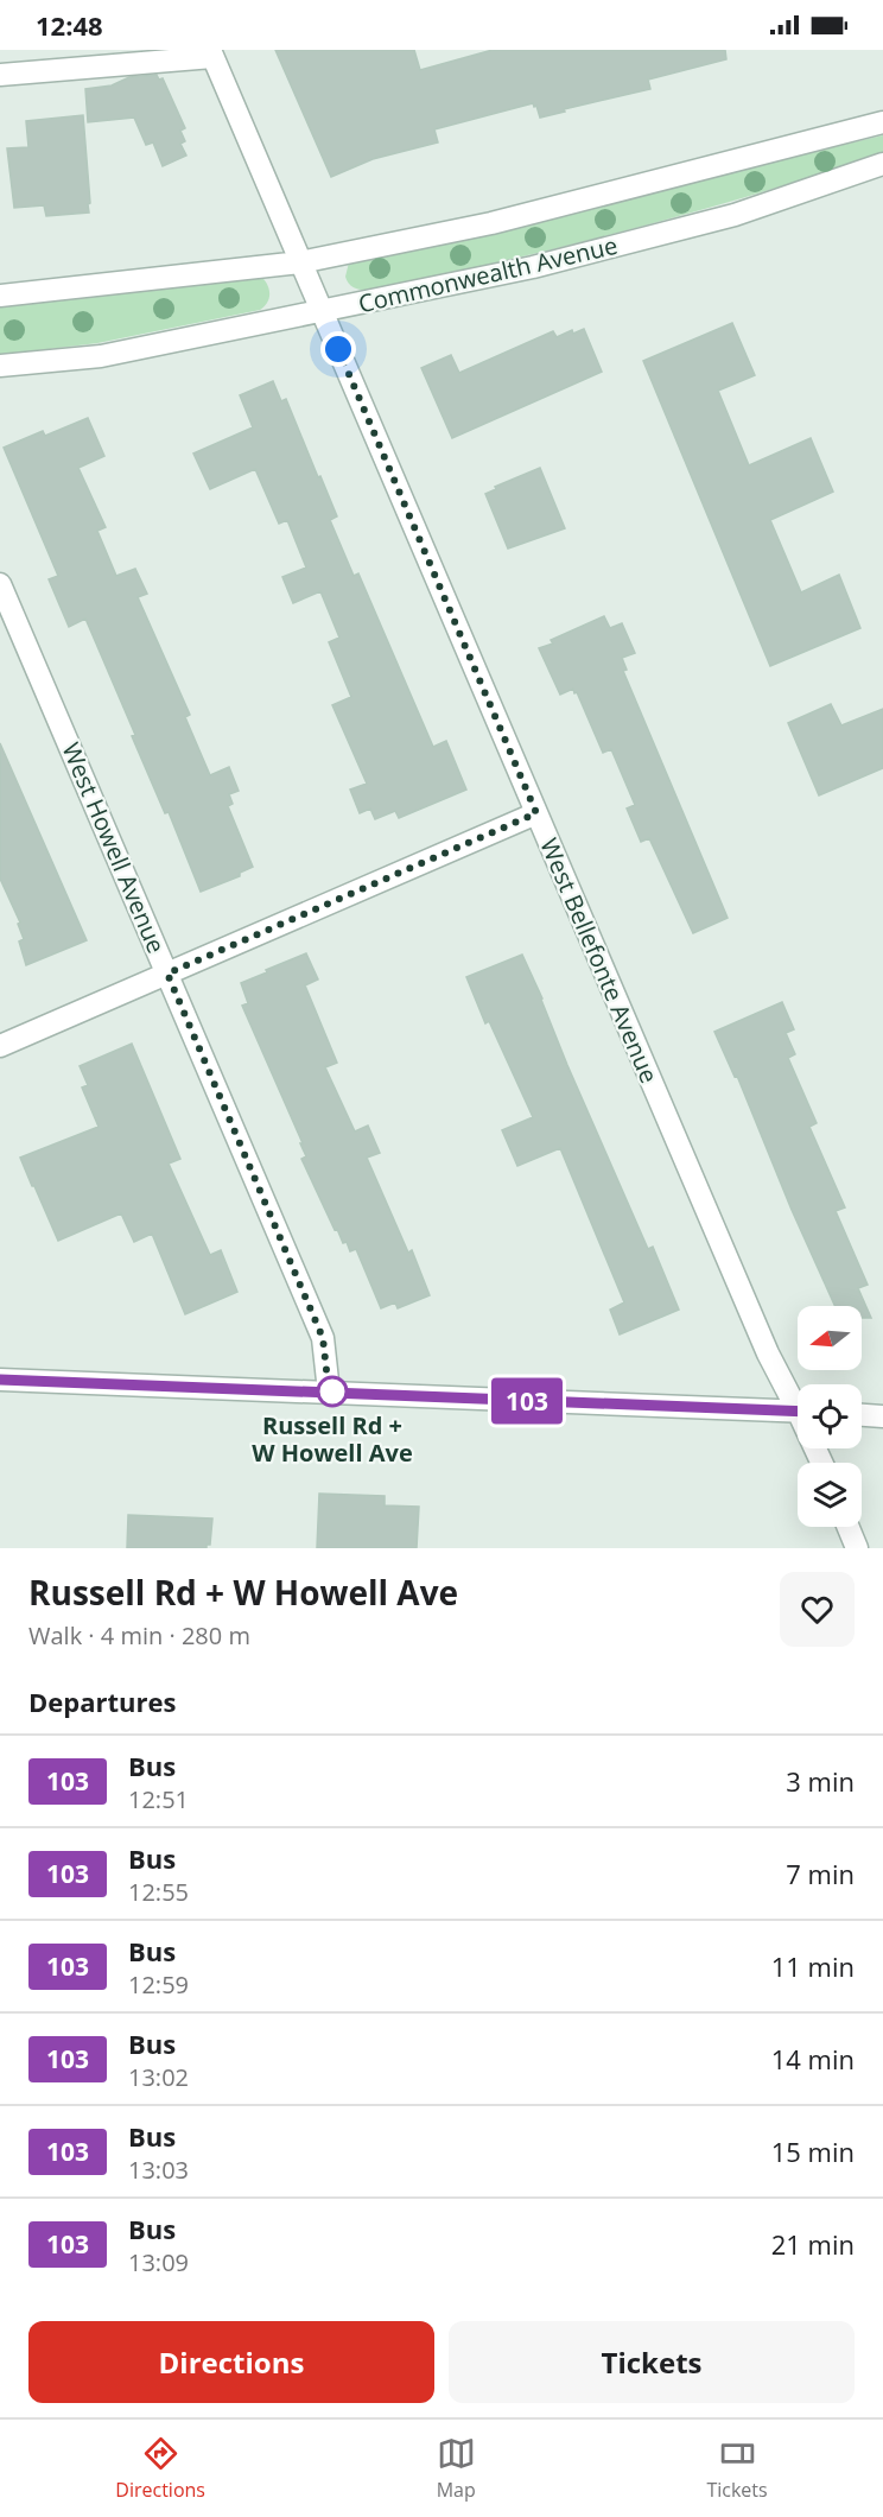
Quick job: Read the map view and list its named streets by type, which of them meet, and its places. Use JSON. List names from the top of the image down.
{
  "streets": {
    "street": ["Commonwealth Avenue", "West Howell Avenue", "West Bellefonte Avenue"]
  },
  "crossings": [
    ["Commonwealth Avenue", "West Bellefonte Avenue"]
  ],
  "places": ["Russell Rd + W Howell Ave"],
  "lines": ["bus line 103"],
  "north": "left",
  "page": {
    "status": "12:48",
    "on_map": "103",
    "heading": [
      ["Russell Rd + W Howell Ave", "Walk · 4 min · 280 m"],
      "Departures"
    ],
    "list": [
      {
        "mark": "103",
        "name": "Bus",
        "note": "12:51",
        "value": "3 min"
      },
      {
        "mark": "103",
        "name": "Bus",
        "note": "12:55",
        "value": "7 min"
      },
      {
        "mark": "103",
        "name": "Bus",
        "note": "12:59",
        "value": "11 min"
      },
      {
        "mark": "103",
        "name": "Bus",
        "note": "13:02",
        "value": "14 min"
      },
      {
        "mark": "103",
        "name": "Bus",
        "note": "13:03",
        "value": "15 min"
      },
      {
        "mark": "103",
        "name": "Bus",
        "note": "13:09",
        "value": "21 min"
      }
    ],
    "buttons": ["Directions", "Tickets"],
    "tabs": ["Directions", "Map", "Tickets"]
  }
}
